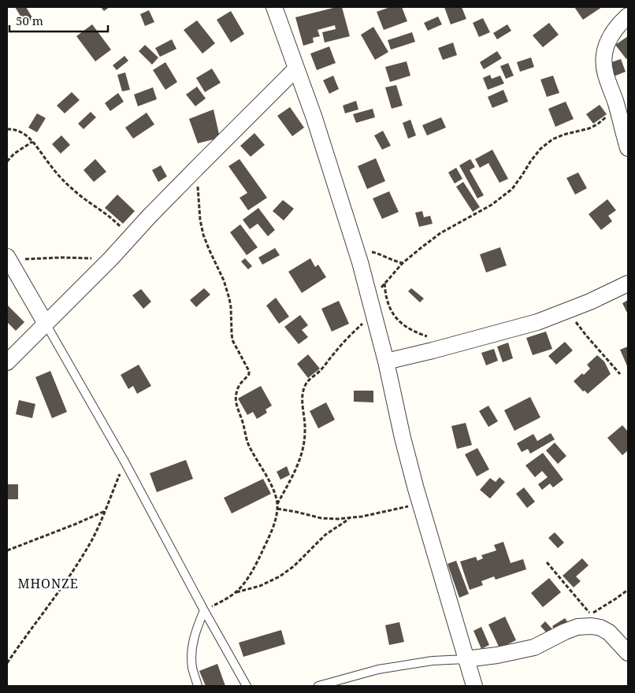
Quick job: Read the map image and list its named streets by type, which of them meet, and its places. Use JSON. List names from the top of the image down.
{
  "districts": ["MHONZE"],
  "scale_bar": "50 m"
}
